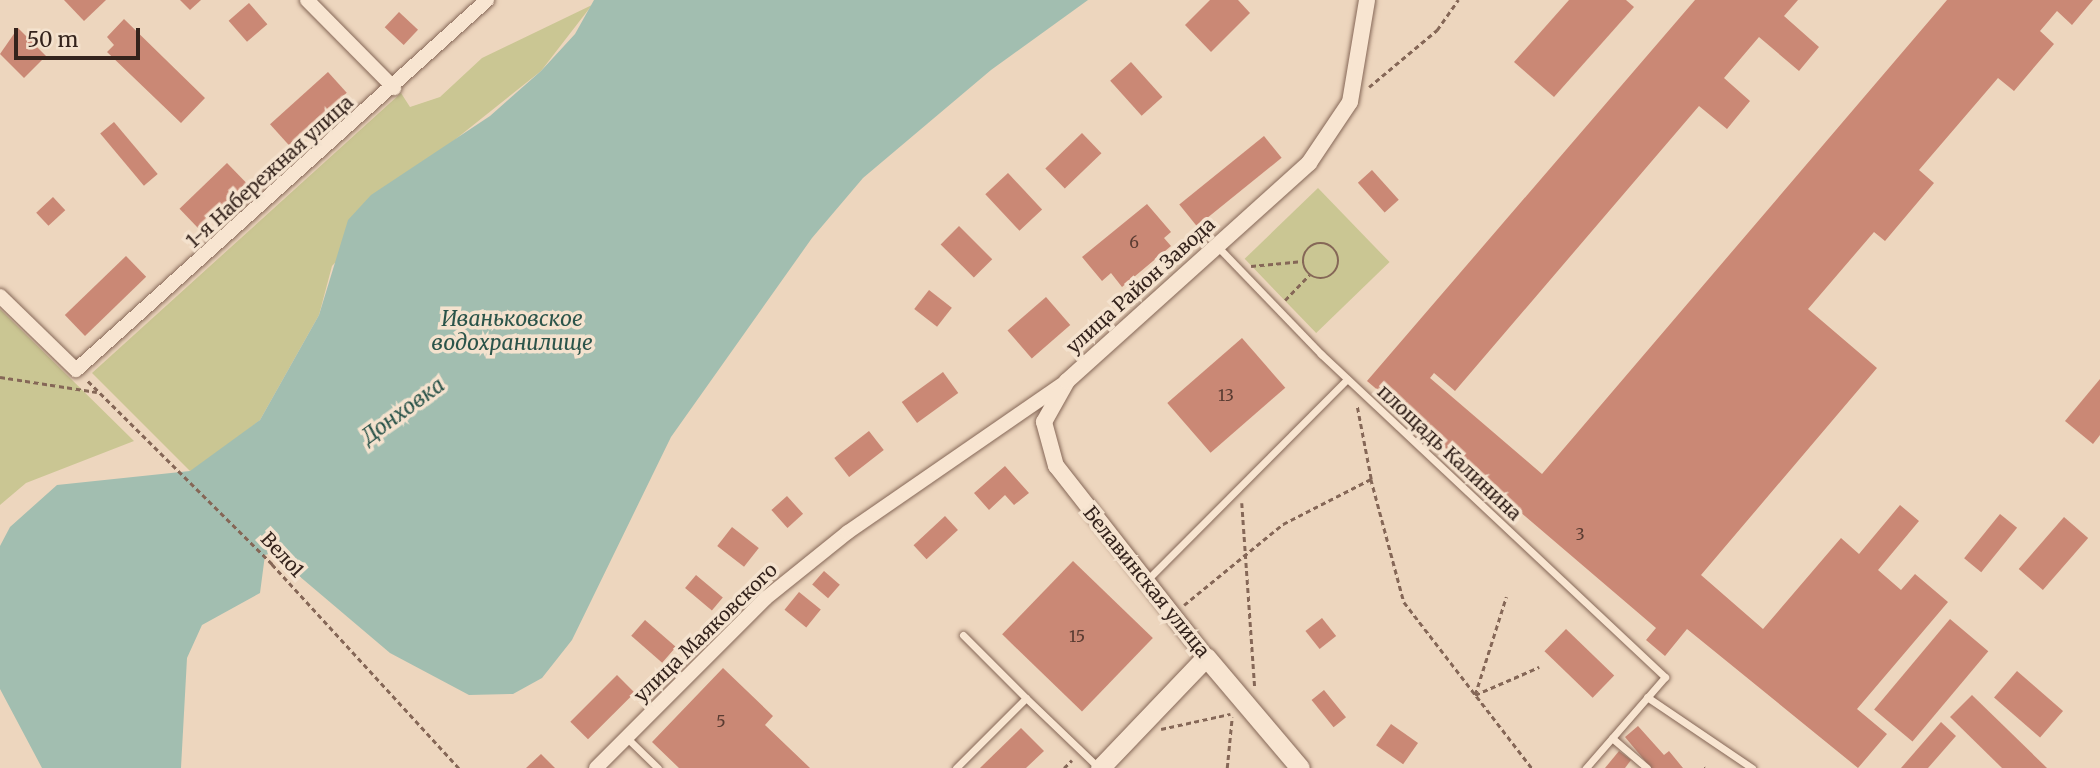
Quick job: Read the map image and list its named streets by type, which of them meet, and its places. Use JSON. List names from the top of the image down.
{
  "streets": {
    "main road": ["Белавинская улица"],
    "street": ["1-я Набережная улица", "улица Район Завода", "улица Маяковского"],
    "lane": ["площадь Калинина"],
    "path": ["Вело1"]
  },
  "crossings": [
    ["1-я Набережная улица", "Вело1"],
    ["улица Район Завода", "площадь Калинина"],
    ["улица Район Завода", "Белавинская улица"],
    ["улица Район Завода", "улица Маяковского"]
  ],
  "water": ["Иваньковское водохранилище", "Донховка"],
  "house_numbers": [
    "6",
    "13",
    "3",
    "15",
    "5"
  ],
  "scale_bar": "50 m"
}
